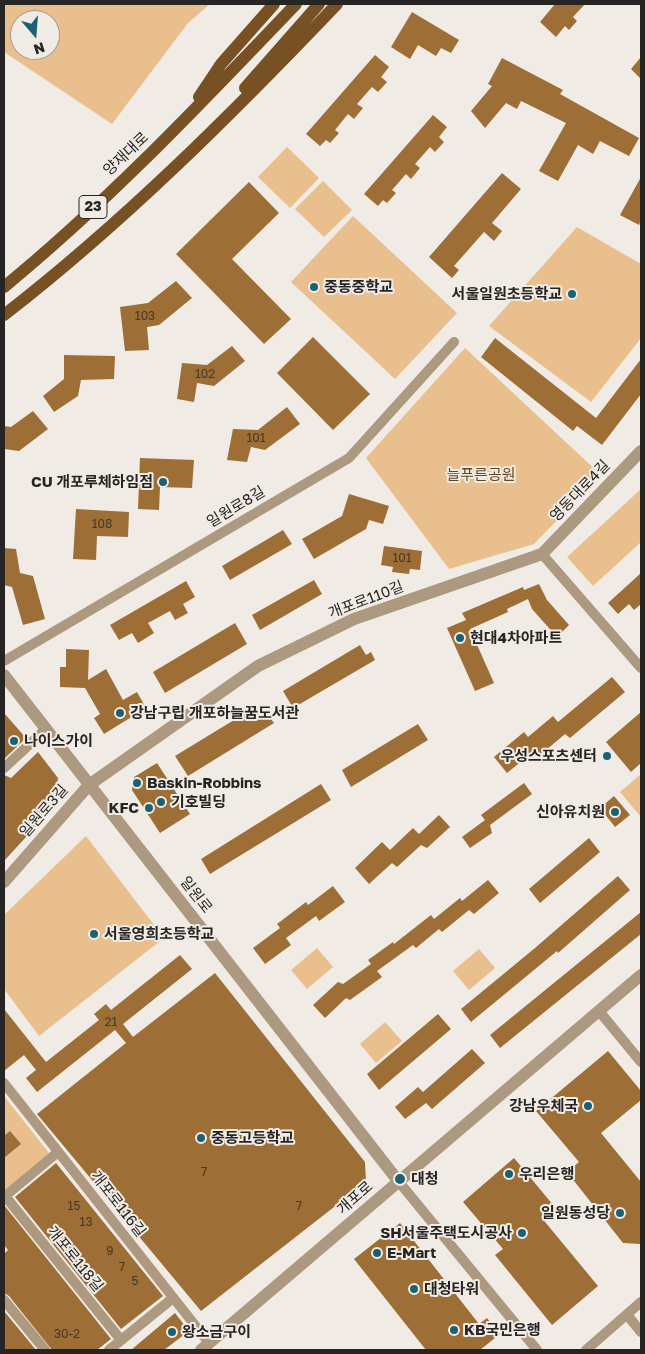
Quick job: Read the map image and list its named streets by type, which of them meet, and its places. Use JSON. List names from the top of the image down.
{
  "streets": {
    "main road": ["양재대로", "23"],
    "street": [
      "영동대로4길",
      "일원로8길",
      "개포로110길",
      "일원로3길",
      "일원로",
      "개포로",
      "개포로116길",
      "개포로118길"
    ]
  },
  "crossings": [
    ["영동대로4길", "개포로110길"],
    ["개포로110길", "일원로3길"],
    ["개포로110길", "일원로"],
    ["일원로3길", "일원로"],
    ["일원로", "개포로"],
    ["개포로", "개포로116길"]
  ],
  "parks": ["늘푸른공원"],
  "places": [
    "중동중학교",
    "서울일원초등학교",
    "CU 개포루체하임점",
    "현대4차아파트",
    "강남구립 개포하늘꿈도서관",
    "나이스가이",
    "우성스포츠센터",
    "Baskin-Robbins",
    "기호빌딩",
    "KFC",
    "신아유치원",
    "서울영희초등학교",
    "강남우체국",
    "중동고등학교",
    "우리은행",
    "대청",
    "일원동성당",
    "SH서울주택도시공사",
    "E-Mart",
    "대청타워",
    "KB국민은행",
    "왕소금구이"
  ],
  "house_numbers": [
    "103",
    "102",
    "101",
    "108",
    "101",
    "21",
    "7",
    "15",
    "7",
    "13",
    "9",
    "7",
    "5",
    "30-2"
  ],
  "north": "bottom"
}
